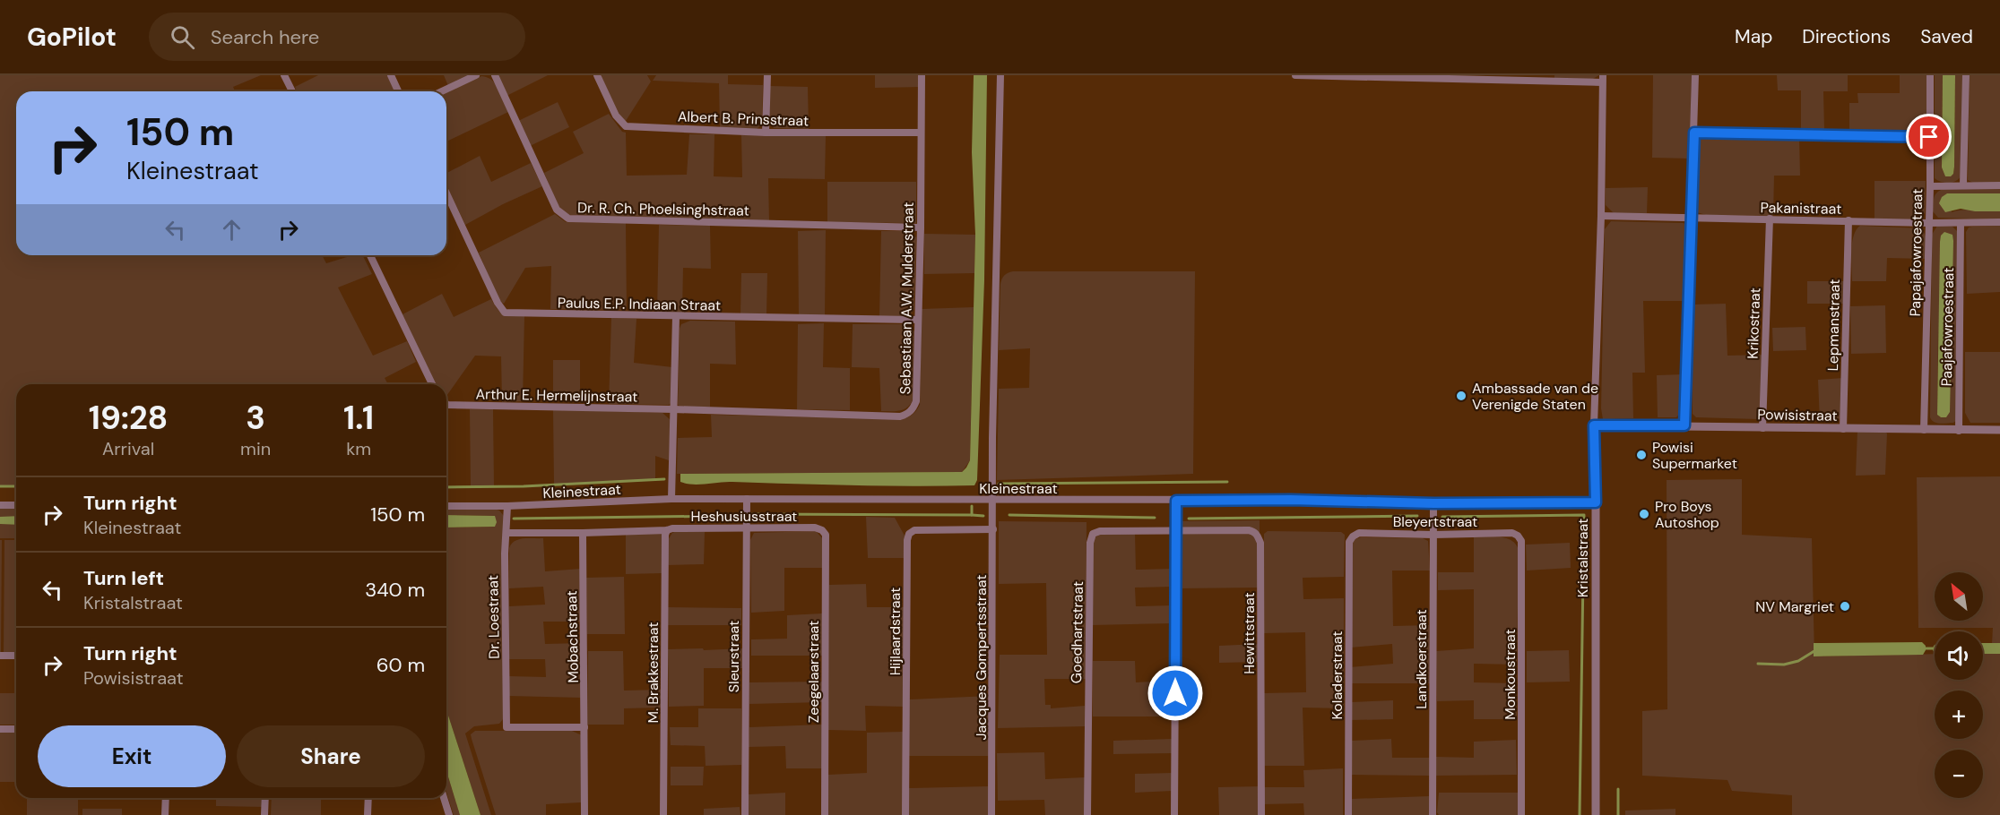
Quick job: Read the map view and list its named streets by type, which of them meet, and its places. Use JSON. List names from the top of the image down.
{
  "streets": {
    "street": [
      "Albert B. Prinsstraat",
      "Pakanistraat",
      "Dr. R. Ch. Phoelsinghstraat",
      "Papajafowroestraat",
      "Sebastiaan A.W. Mulderstraat",
      "Paulus E.P. Indiaan Straat",
      "Krikostraat",
      "Lepmanstraat",
      "Paajafowroestraat",
      "Arthur E. Hermelijnstraat",
      "Powisistraat",
      "Kleinestraat",
      "Heshusiusstraat",
      "Bleyertstraat",
      "Kristalstraat",
      "Dr. Loestraat",
      "Hijlaardstraat",
      "Goedhartstraat",
      "Hewittstraat",
      "Mobachstraat",
      "Sleurstraat",
      "Jacques Gompertsstraat",
      "Landkoerstraat",
      "Zeegelaarstraat",
      "M. Brakkestraat",
      "Monkoustraat",
      "Koladerstraat"
    ]
  },
  "crossings": [
    ["Albert B. Prinsstraat", "Sebastiaan A.W. Mulderstraat"],
    ["Pakanistraat", "Papajafowroestraat"],
    ["Pakanistraat", "Krikostraat"],
    ["Pakanistraat", "Lepmanstraat"],
    ["Pakanistraat", "Paajafowroestraat"],
    ["Pakanistraat", "Kristalstraat"],
    ["Dr. R. Ch. Phoelsinghstraat", "Sebastiaan A.W. Mulderstraat"],
    ["Papajafowroestraat", "Powisistraat"],
    ["Sebastiaan A.W. Mulderstraat", "Paulus E.P. Indiaan Straat"],
    ["Sebastiaan A.W. Mulderstraat", "Arthur E. Hermelijnstraat"],
    ["Krikostraat", "Powisistraat"],
    ["Lepmanstraat", "Powisistraat"],
    ["Paajafowroestraat", "Powisistraat"],
    ["Powisistraat", "Kristalstraat"],
    ["Kleinestraat", "Kristalstraat"],
    ["Kleinestraat", "Dr. Loestraat"],
    ["Kleinestraat", "Sleurstraat"],
    ["Kleinestraat", "Jacques Gompertsstraat"],
    ["Kleinestraat", "Landkoerstraat"],
    ["Heshusiusstraat", "Mobachstraat"],
    ["Heshusiusstraat", "Sleurstraat"],
    ["Heshusiusstraat", "Zeegelaarstraat"],
    ["Heshusiusstraat", "M. Brakkestraat"],
    ["Bleyertstraat", "Landkoerstraat"],
    ["Bleyertstraat", "Monkoustraat"],
    ["Bleyertstraat", "Koladerstraat"],
    ["Dr. Loestraat", "Mobachstraat"],
    ["Hijlaardstraat", "Jacques Gompertsstraat"],
    ["Goedhartstraat", "Hewittstraat"]
  ],
  "places": [
    "Ambassade van de Verenigde Staten",
    "Powisi Supermarket",
    "Pro Boys Autoshop",
    "NV Margriet"
  ],
  "north": "top left",
  "page": {
    "header": "GoPilot",
    "search": "Search here",
    "nav": ["Map", "Directions", "Saved"],
    "turn": ["150 m", "Kleinestraat"],
    "eta": [
      "19:28",
      "Arrival",
      "3",
      "min",
      "1.1",
      "km"
    ],
    "list": [
      {
        "name": "Turn right",
        "note": "Kleinestraat",
        "value": "150 m"
      },
      {
        "name": "Turn left",
        "note": "Kristalstraat",
        "value": "340 m"
      },
      {
        "name": "Turn right",
        "note": "Powisistraat",
        "value": "60 m"
      }
    ],
    "map_buttons": ["+", "−"],
    "buttons": ["Exit", "Share"]
  }
}
